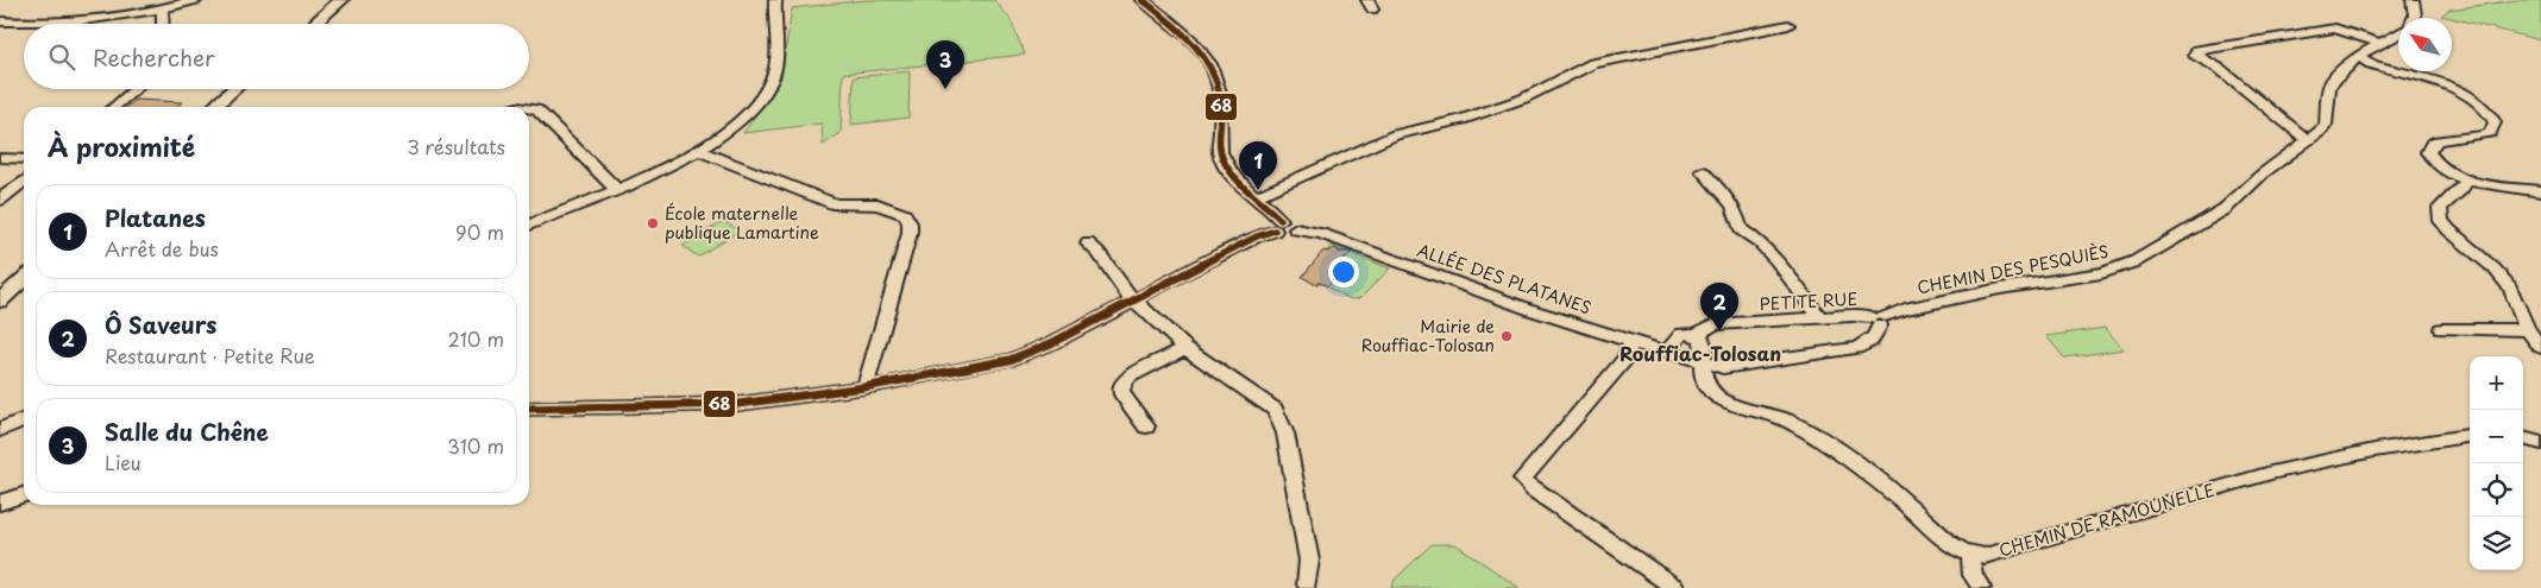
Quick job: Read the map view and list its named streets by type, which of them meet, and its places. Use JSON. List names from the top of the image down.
{
  "streets": {
    "street": [
      "CHEMIN DES PESQUIÈS",
      "ALLÉE DES PLATANES",
      "PETITE RUE",
      "CHEMIN DE RAMOUNELLE"
    ]
  },
  "crossings": [
    ["CHEMIN DES PESQUIÈS", "ALLÉE DES PLATANES"],
    ["CHEMIN DES PESQUIÈS", "PETITE RUE"],
    ["ALLÉE DES PLATANES", "PETITE RUE"]
  ],
  "districts": ["Rouffiac-Tolosan"],
  "places": ["École maternelle publique Lamartine", "Mairie de Rouffiac-Tolosan"],
  "lines": ["transit line 68"],
  "north": "top left",
  "page": {
    "search": "Rechercher",
    "pins": ["3", "1", "2"],
    "heading": ["À proximité", "3 résultats"],
    "list": [
      {
        "mark": "1",
        "name": "Platanes",
        "note": "Arrêt de bus",
        "value": "90 m"
      },
      {
        "mark": "2",
        "name": "Ô Saveurs",
        "note": "Restaurant · Petite Rue",
        "value": "210 m"
      },
      {
        "mark": "3",
        "name": "Salle du Chêne",
        "note": "Lieu",
        "value": "310 m"
      }
    ],
    "map_buttons": ["+", "−"]
  }
}
